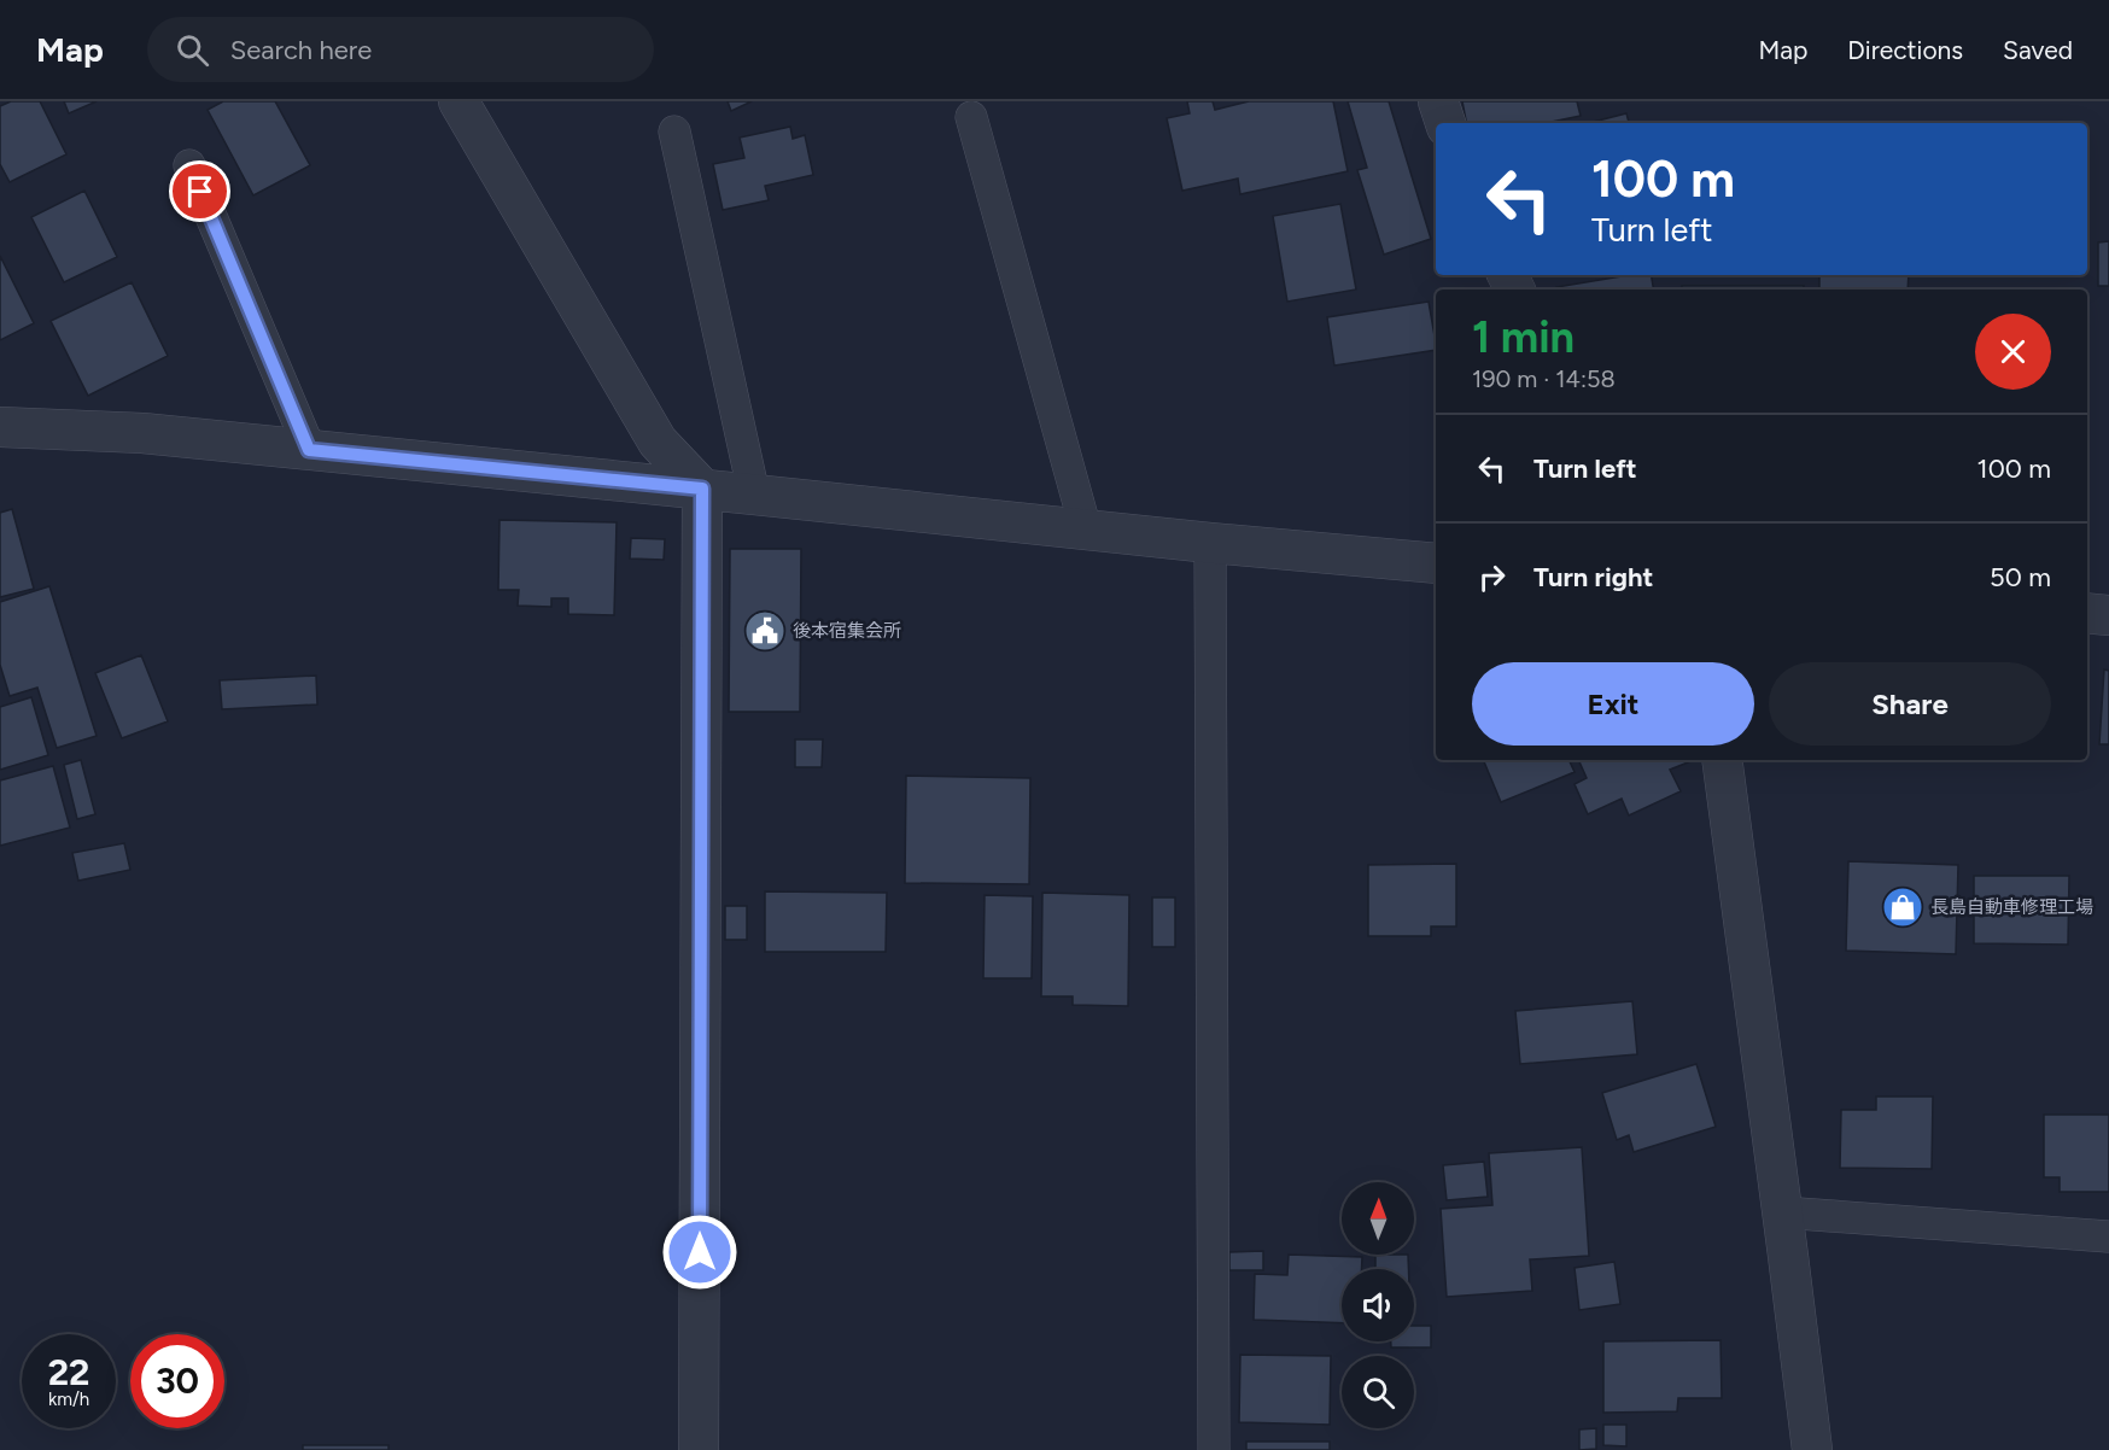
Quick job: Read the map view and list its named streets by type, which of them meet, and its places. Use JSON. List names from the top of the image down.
{
  "places": {
    "public building": ["後本宿集会所"],
    "shop": ["長島自動車修理工場"]
  },
  "north": "top",
  "page": {
    "header": "Map",
    "search": "Search here",
    "nav": ["Map", "Directions", "Saved"],
    "turn": ["100 m", "Turn left"],
    "heading": ["1 min", "190 m · 14:58"],
    "list": [
      {
        "name": "Turn left",
        "value": "100 m"
      },
      {
        "name": "Turn right",
        "value": "50 m"
      }
    ],
    "buttons": ["Exit", "Share"],
    "speed": "22 km/h",
    "limit": "30"
  }
}
